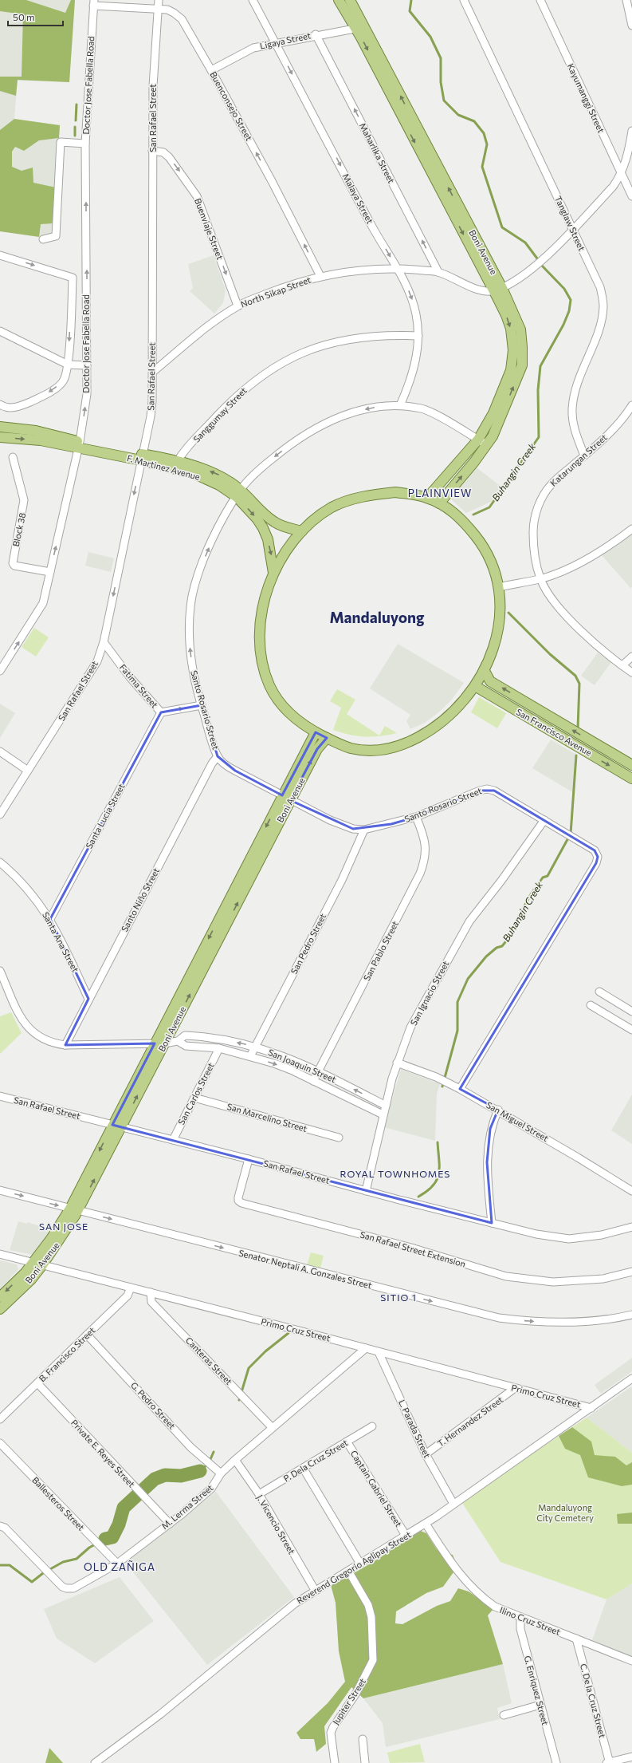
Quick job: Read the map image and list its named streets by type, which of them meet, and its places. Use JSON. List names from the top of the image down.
{
  "streets": {
    "main road": ["Boni Avenue", "F. Martinez Avenue", "San Francisco Avenue"],
    "street": [
      "Ligaya Street",
      "Doctor Jose Fabella Road",
      "Kayumanggi Street",
      "Buenconsejo Street",
      "San Rafael Street",
      "Maharlika Street",
      "Malaya Street",
      "Tanglaw Street",
      "Buenviaje Street",
      "North Sikap Street",
      "Sanggumay Street",
      "Katarungan Street",
      "Block 38",
      "Fatima Street",
      "Santo Rosario Street",
      "Santa Lucia Street",
      "Santo Niño Street",
      "Santa Ana Street",
      "San Pedro Street",
      "San Pablo Street",
      "San Ignacio Street",
      "San Joaquin Street",
      "San Carlos Street",
      "San Marcelino Street",
      "San Miguel Street",
      "San Rafael Street Extension",
      "Senator Neptali A. Gonzales Street",
      "Primo Cruz Street",
      "B. Francisco Street",
      "Canteras Street",
      "G. Pedro Street",
      "T. Hernandez Street",
      "L. Parada Street",
      "Private E. Reyes Street",
      "P. Dela Cruz Street",
      "Captain Gabriel Street",
      "Ballesteros Street",
      "M. Lerma Street",
      "J. Vicencio Street",
      "Reverend Gregorio Aglipay Street",
      "Ilino Cruz Street",
      "G. Enriquez Street",
      "C. De la Cruz Street",
      "Jupiter Street"
    ]
  },
  "crossings": [
    ["Ligaya Street", "Buenconsejo Street"],
    ["Ligaya Street", "Maharlika Street"],
    ["Ligaya Street", "Malaya Street"],
    ["Ligaya Street", "Boni Avenue"],
    ["Doctor Jose Fabella Road", "Buenconsejo Street"],
    ["Doctor Jose Fabella Road", "F. Martinez Avenue"],
    ["Doctor Jose Fabella Road", "Block 38"],
    ["Buenconsejo Street", "San Rafael Street"],
    ["Buenconsejo Street", "North Sikap Street"],
    ["San Rafael Street", "Buenviaje Street"],
    ["San Rafael Street", "Boni Avenue"],
    ["San Rafael Street", "North Sikap Street"],
    ["San Rafael Street", "F. Martinez Avenue"],
    ["San Rafael Street", "Fatima Street"],
    ["San Rafael Street", "San Ignacio Street"],
    ["San Rafael Street", "San Carlos Street"],
    ["San Rafael Street", "San Rafael Street Extension"],
    ["Maharlika Street", "North Sikap Street"],
    ["Malaya Street", "North Sikap Street"],
    ["Malaya Street", "Sanggumay Street"],
    ["Malaya Street", "Santo Rosario Street"],
    ["Tanglaw Street", "Katarungan Street"],
    ["Buenviaje Street", "North Sikap Street"],
    ["Boni Avenue", "North Sikap Street"],
    ["Boni Avenue", "Santo Rosario Street"],
    ["Boni Avenue", "San Joaquin Street"],
    ["Boni Avenue", "Senator Neptali A. Gonzales Street"],
    ["Boni Avenue", "Primo Cruz Street"],
    ["Sanggumay Street", "F. Martinez Avenue"],
    ["F. Martinez Avenue", "Santo Rosario Street"],
    ["Fatima Street", "Santo Rosario Street"],
    ["Fatima Street", "Santa Lucia Street"],
    ["Santo Rosario Street", "Santo Niño Street"],
    ["Santo Rosario Street", "San Pedro Street"],
    ["Santo Rosario Street", "San Pablo Street"],
    ["Santo Rosario Street", "San Ignacio Street"],
    ["Santo Rosario Street", "San Miguel Street"],
    ["Santa Lucia Street", "Santa Ana Street"],
    ["Santo Niño Street", "Santa Ana Street"],
    ["Santo Niño Street", "San Joaquin Street"],
    ["San Pedro Street", "San Joaquin Street"],
    ["San Pablo Street", "San Joaquin Street"],
    ["San Ignacio Street", "San Joaquin Street"],
    ["San Ignacio Street", "San Miguel Street"],
    ["San Joaquin Street", "San Carlos Street"],
    ["San Carlos Street", "San Marcelino Street"],
    ["Primo Cruz Street", "B. Francisco Street"],
    ["Primo Cruz Street", "Canteras Street"],
    ["Primo Cruz Street", "T. Hernandez Street"],
    ["Primo Cruz Street", "L. Parada Street"],
    ["Primo Cruz Street", "M. Lerma Street"],
    ["Primo Cruz Street", "Reverend Gregorio Aglipay Street"],
    ["B. Francisco Street", "G. Pedro Street"],
    ["B. Francisco Street", "Private E. Reyes Street"],
    ["Canteras Street", "M. Lerma Street"],
    ["G. Pedro Street", "M. Lerma Street"],
    ["T. Hernandez Street", "L. Parada Street"],
    ["L. Parada Street", "Reverend Gregorio Aglipay Street"],
    ["Private E. Reyes Street", "M. Lerma Street"],
    ["P. Dela Cruz Street", "Captain Gabriel Street"],
    ["P. Dela Cruz Street", "J. Vicencio Street"],
    ["Captain Gabriel Street", "Reverend Gregorio Aglipay Street"],
    ["Ballesteros Street", "M. Lerma Street"],
    ["M. Lerma Street", "J. Vicencio Street"],
    ["J. Vicencio Street", "Reverend Gregorio Aglipay Street"],
    ["Reverend Gregorio Aglipay Street", "Ilino Cruz Street"],
    ["Reverend Gregorio Aglipay Street", "Jupiter Street"],
    ["Ilino Cruz Street", "G. Enriquez Street"],
    ["Ilino Cruz Street", "C. De la Cruz Street"]
  ],
  "one_way": [
    "Doctor Jose Fabella Road",
    "Buenconsejo Street",
    "Maharlika Street",
    "Malaya Street",
    "Buenviaje Street",
    "Senator Neptali A. Gonzales Street"
  ],
  "districts": [
    "PLAINVIEW",
    "Mandaluyong",
    "ROYAL TOWNHOMES",
    "SAN JOSE",
    "SITIO 1",
    "OLD ZAÑIGA"
  ],
  "water": ["Buhangin Creek"],
  "parks": ["Mandaluyong City Cemetery"],
  "scale_bar": "50 m"
}
